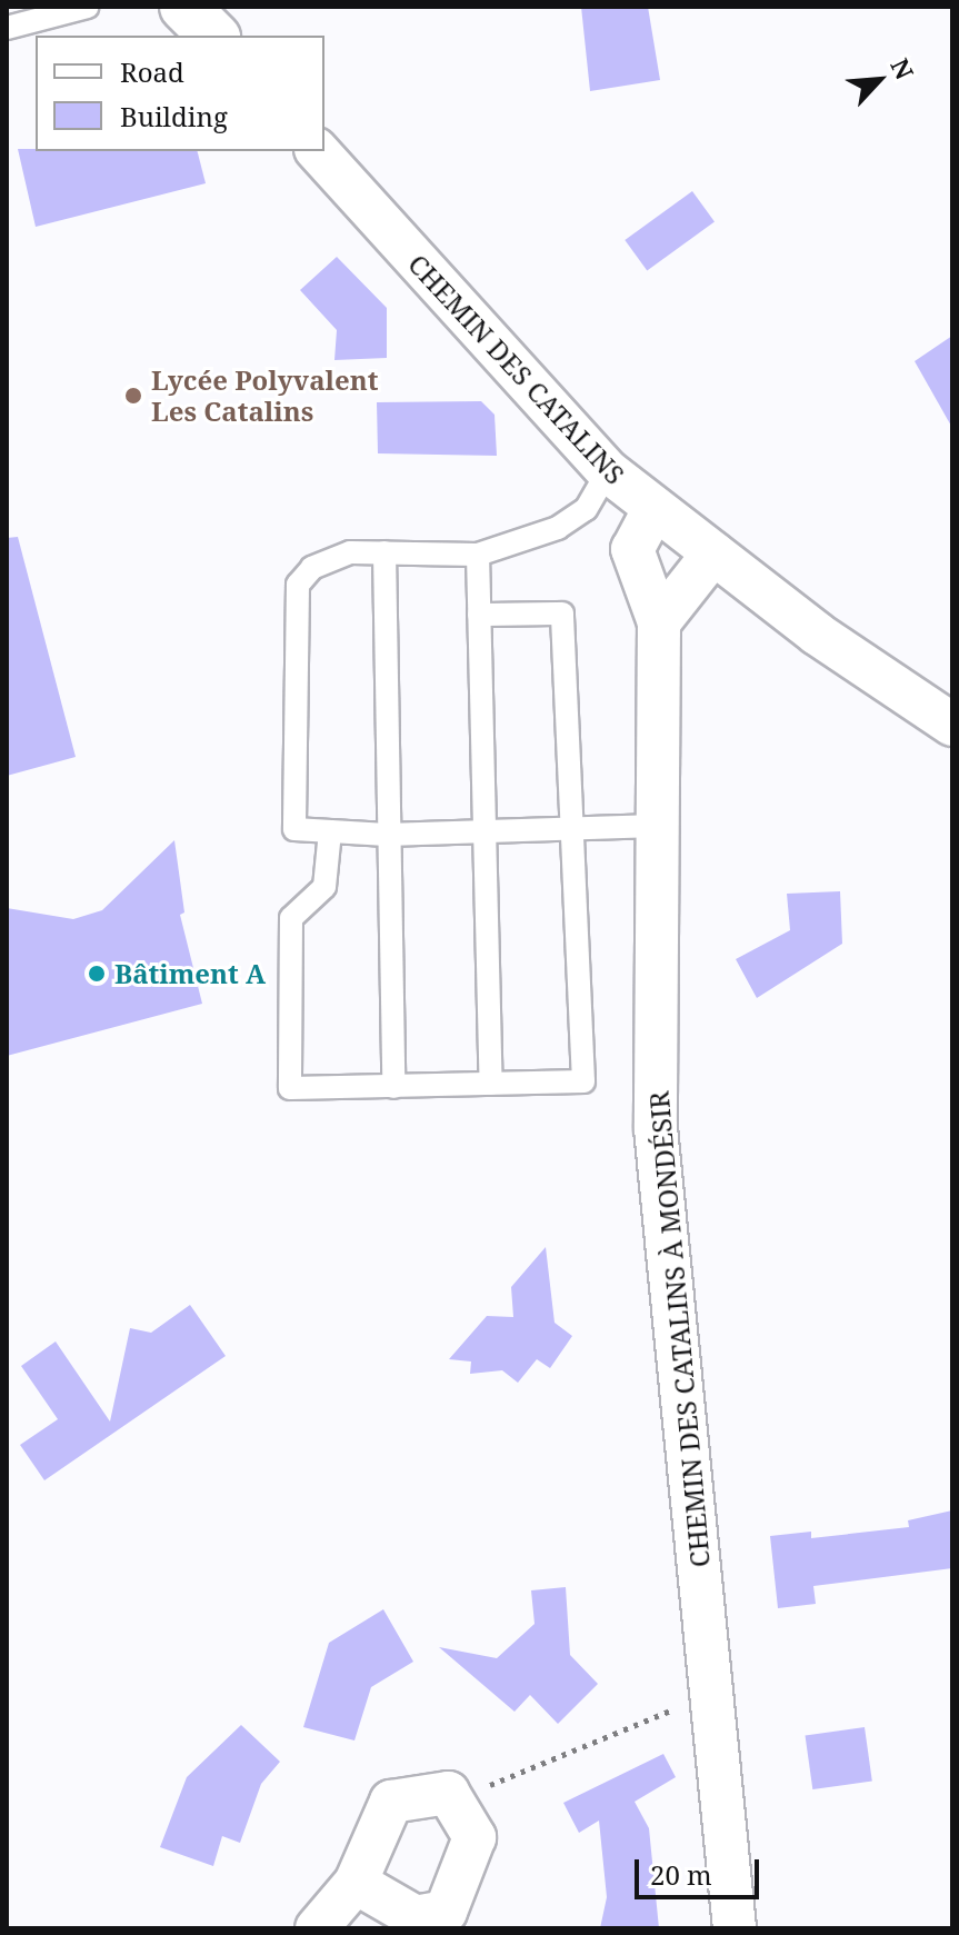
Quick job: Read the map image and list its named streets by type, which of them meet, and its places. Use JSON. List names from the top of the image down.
{
  "streets": {
    "street": ["CHEMIN DES CATALINS", "CHEMIN DES CATALINS À MONDÉSIR"]
  },
  "crossings": [
    ["CHEMIN DES CATALINS", "CHEMIN DES CATALINS À MONDÉSIR"]
  ],
  "places": ["Lycée Polyvalent Les Catalins", "Bâtiment A"],
  "legend": ["Road", "Building"],
  "scale_bar": "20 m",
  "north": "top right"
}
